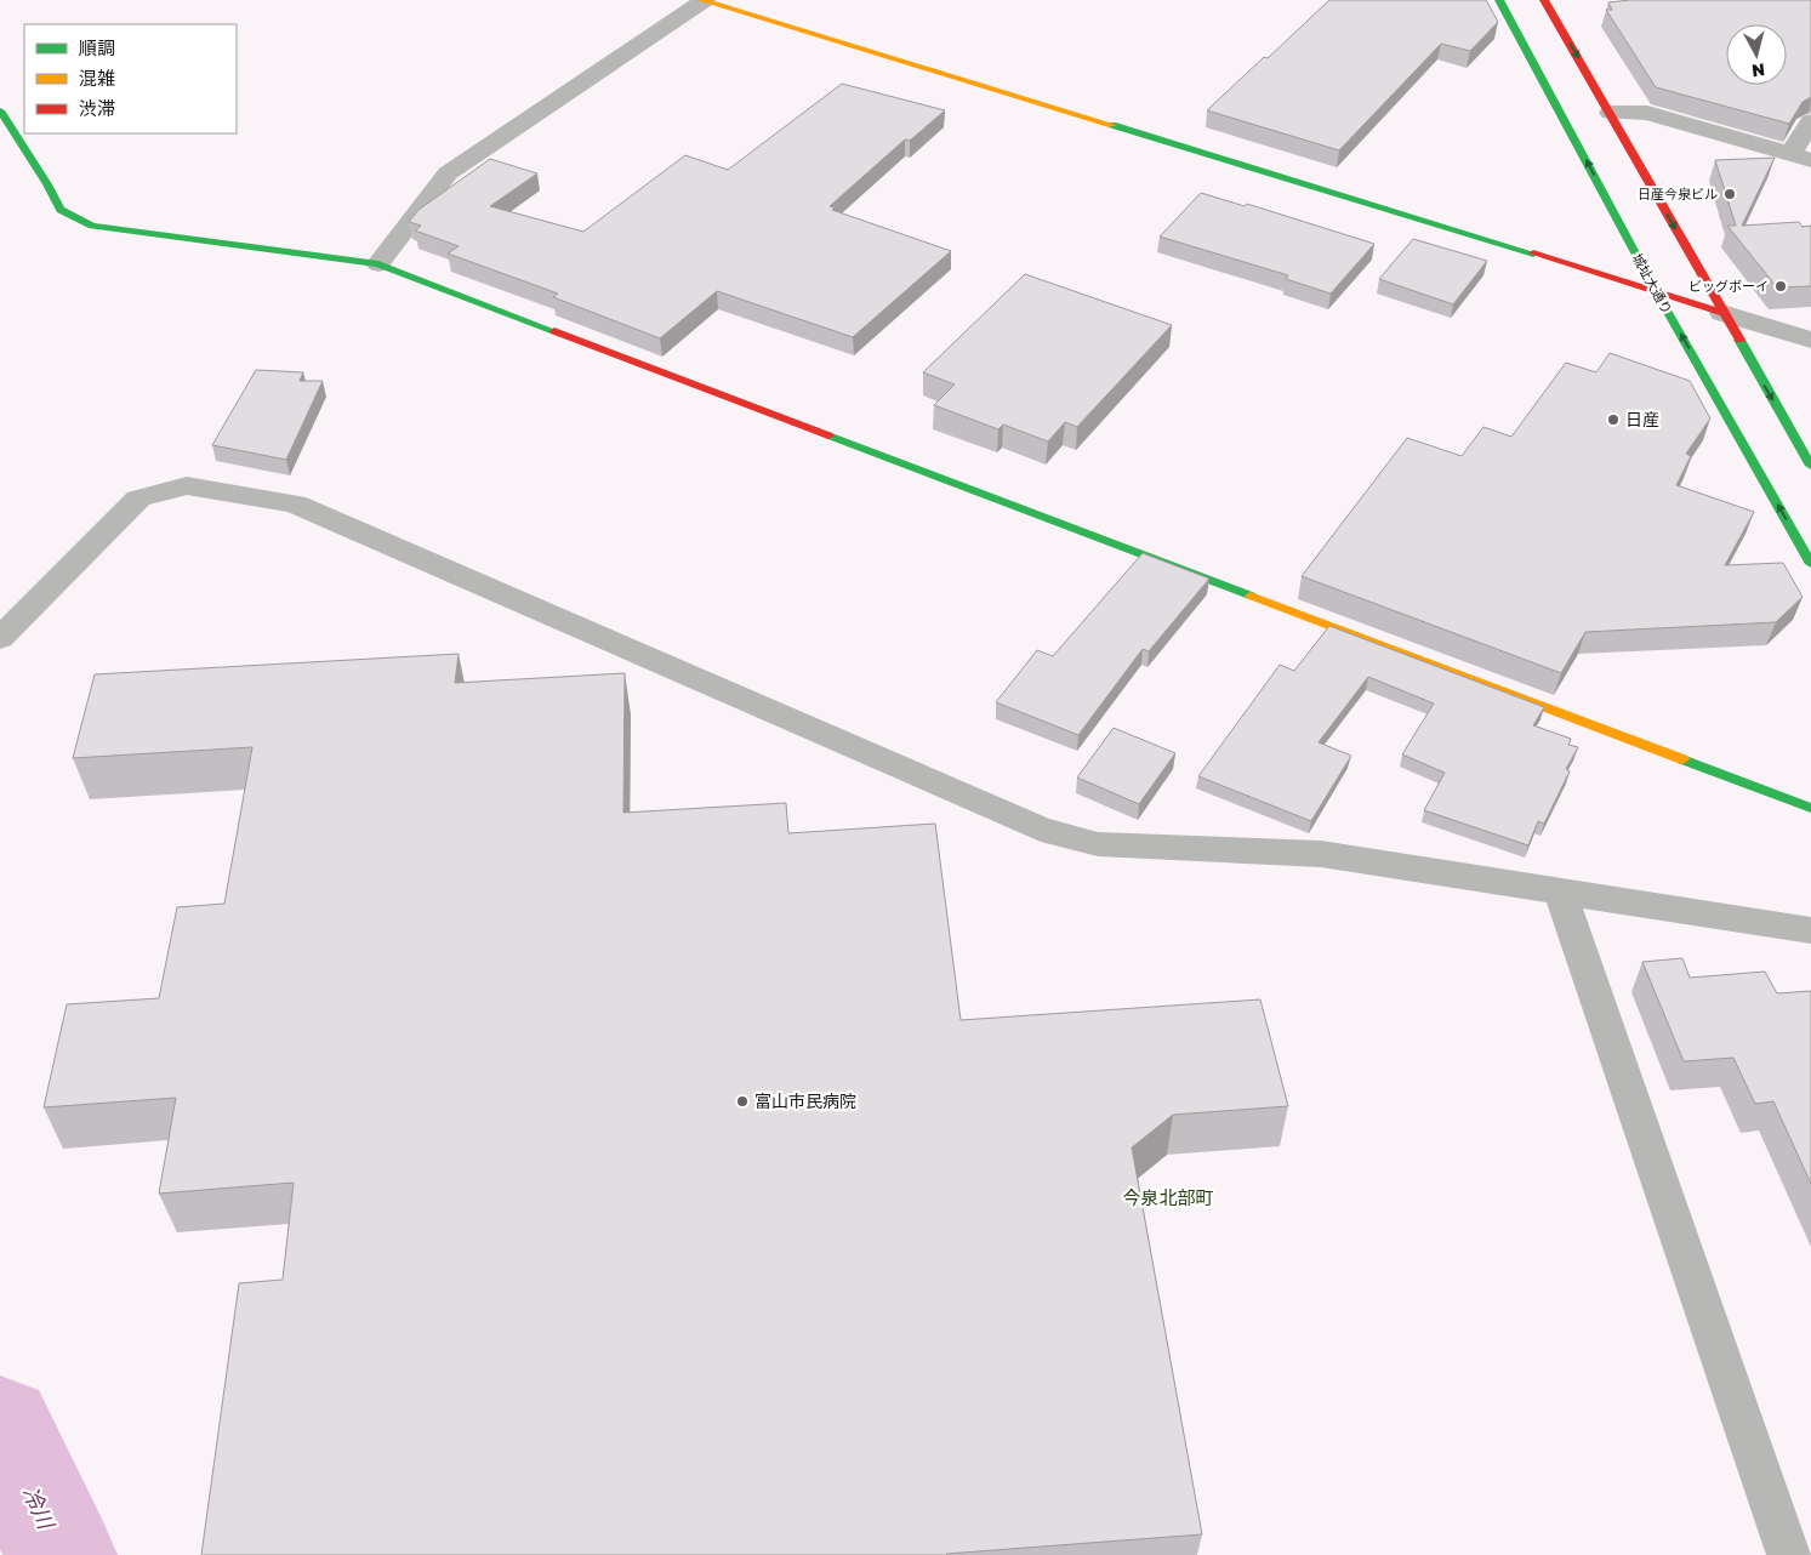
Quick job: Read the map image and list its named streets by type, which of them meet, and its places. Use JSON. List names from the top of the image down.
{
  "streets": {
    "main road": ["城址大通り"]
  },
  "districts": ["今泉北部町"],
  "water": ["冷川"],
  "places": [
    "日産今泉ビル",
    "ビッグボーイ",
    "日産",
    "富山市民病院"
  ],
  "legend": ["順調", "混雑", "渋滞"],
  "north": "bottom"
}
